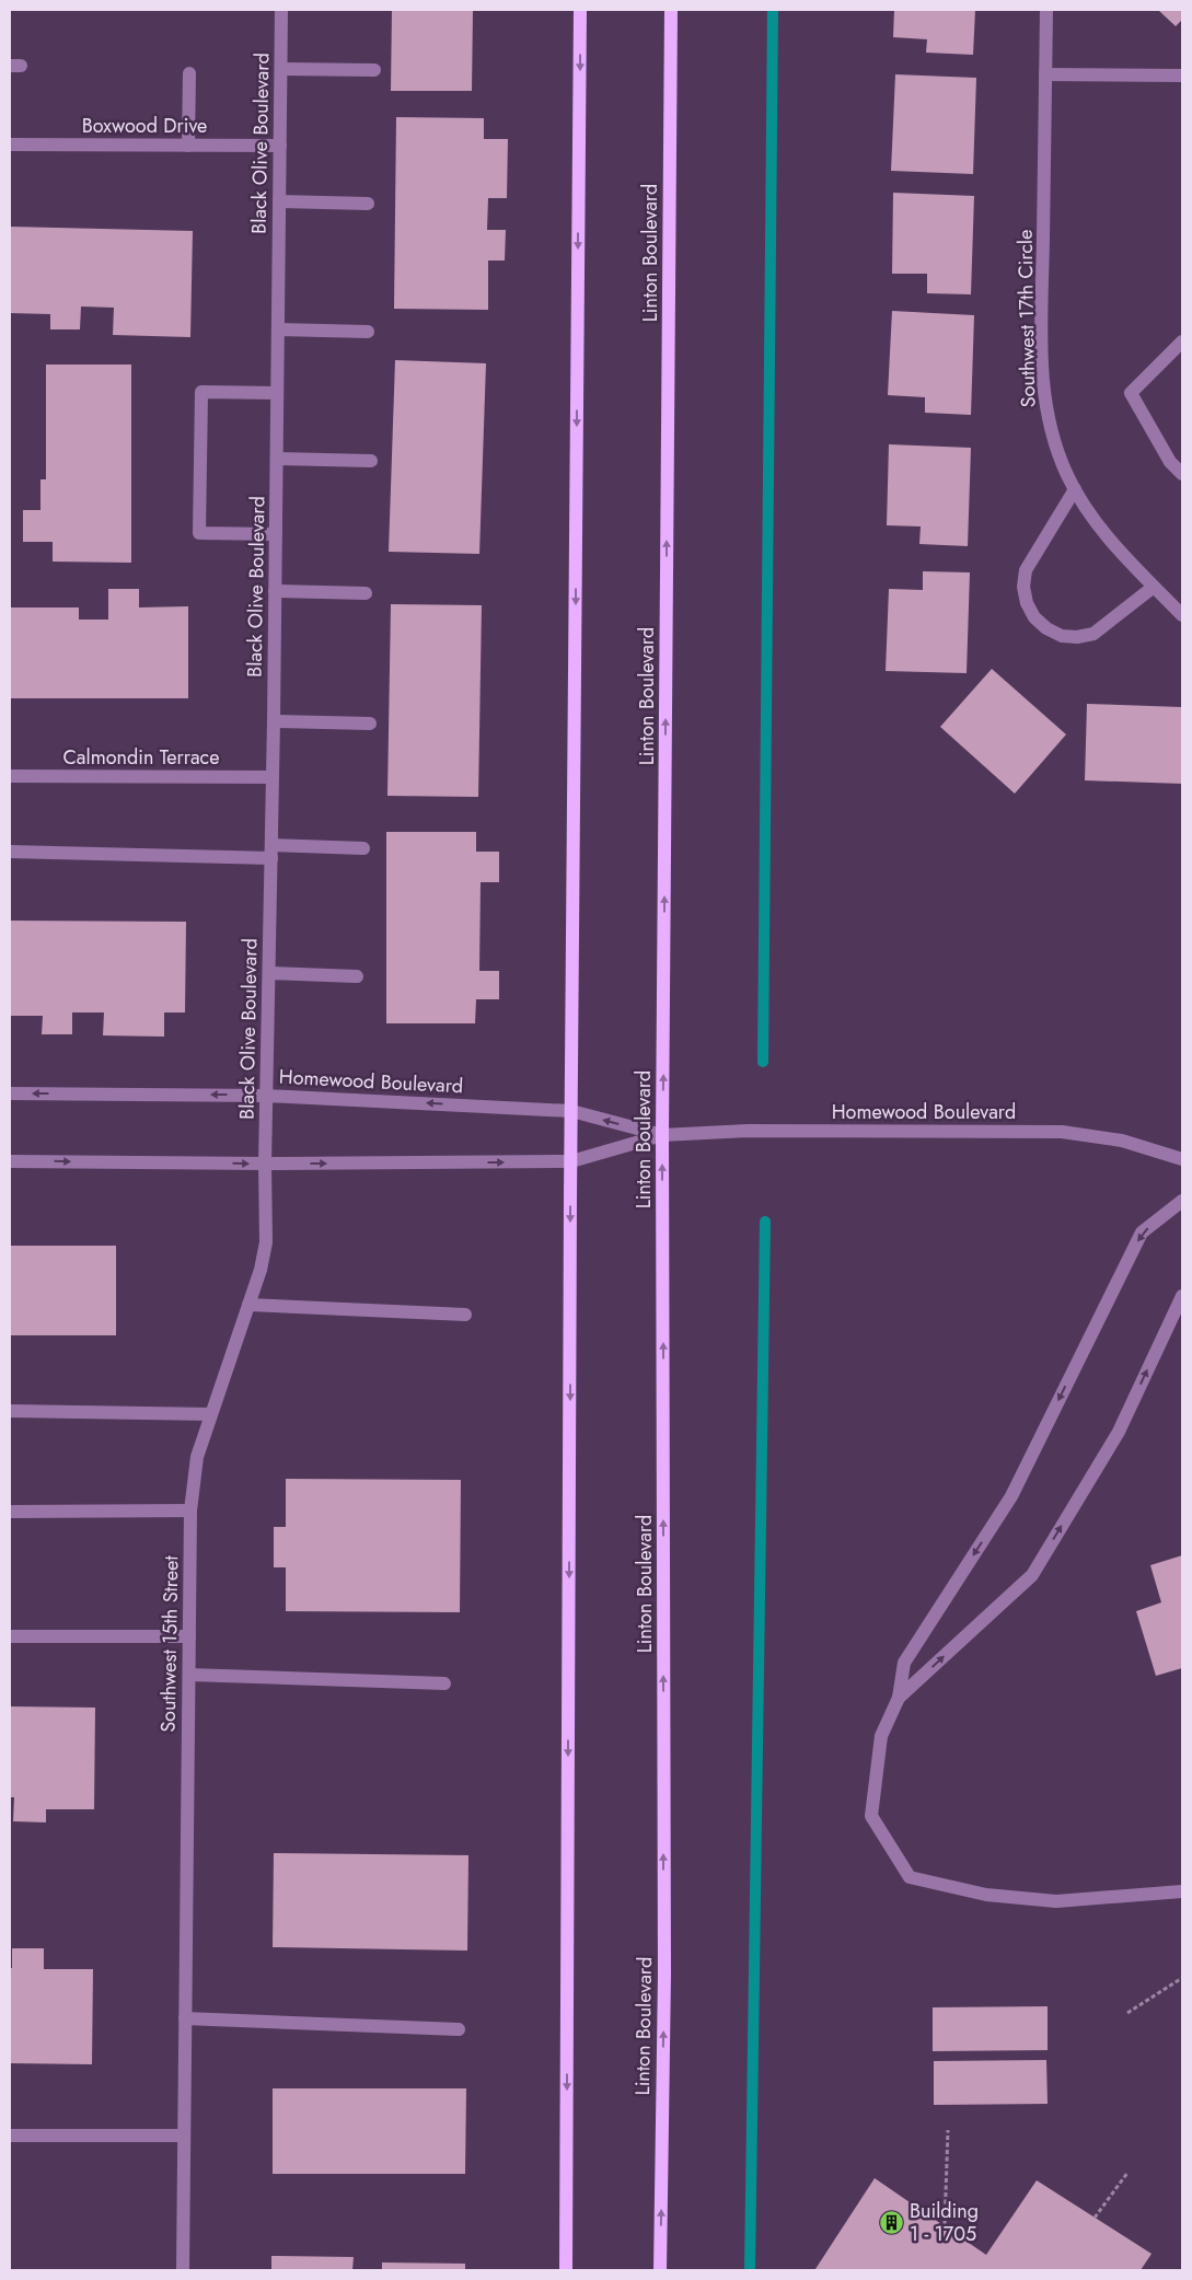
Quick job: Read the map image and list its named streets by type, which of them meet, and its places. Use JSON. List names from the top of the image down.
{
  "streets": {
    "main road": ["Linton Boulevard"],
    "street": [
      "Boxwood Drive",
      "Black Olive Boulevard",
      "Southwest 17th Circle",
      "Calmondin Terrace",
      "Homewood Boulevard",
      "Southwest 15th Street"
    ]
  },
  "crossings": [
    ["Boxwood Drive", "Black Olive Boulevard"],
    ["Black Olive Boulevard", "Calmondin Terrace"],
    ["Black Olive Boulevard", "Homewood Boulevard"],
    ["Black Olive Boulevard", "Southwest 15th Street"],
    ["Linton Boulevard", "Homewood Boulevard"],
    ["Homewood Boulevard", "Southwest 15th Street"]
  ],
  "places": {
    "building": ["Building 1 - 1705"]
  }
}
